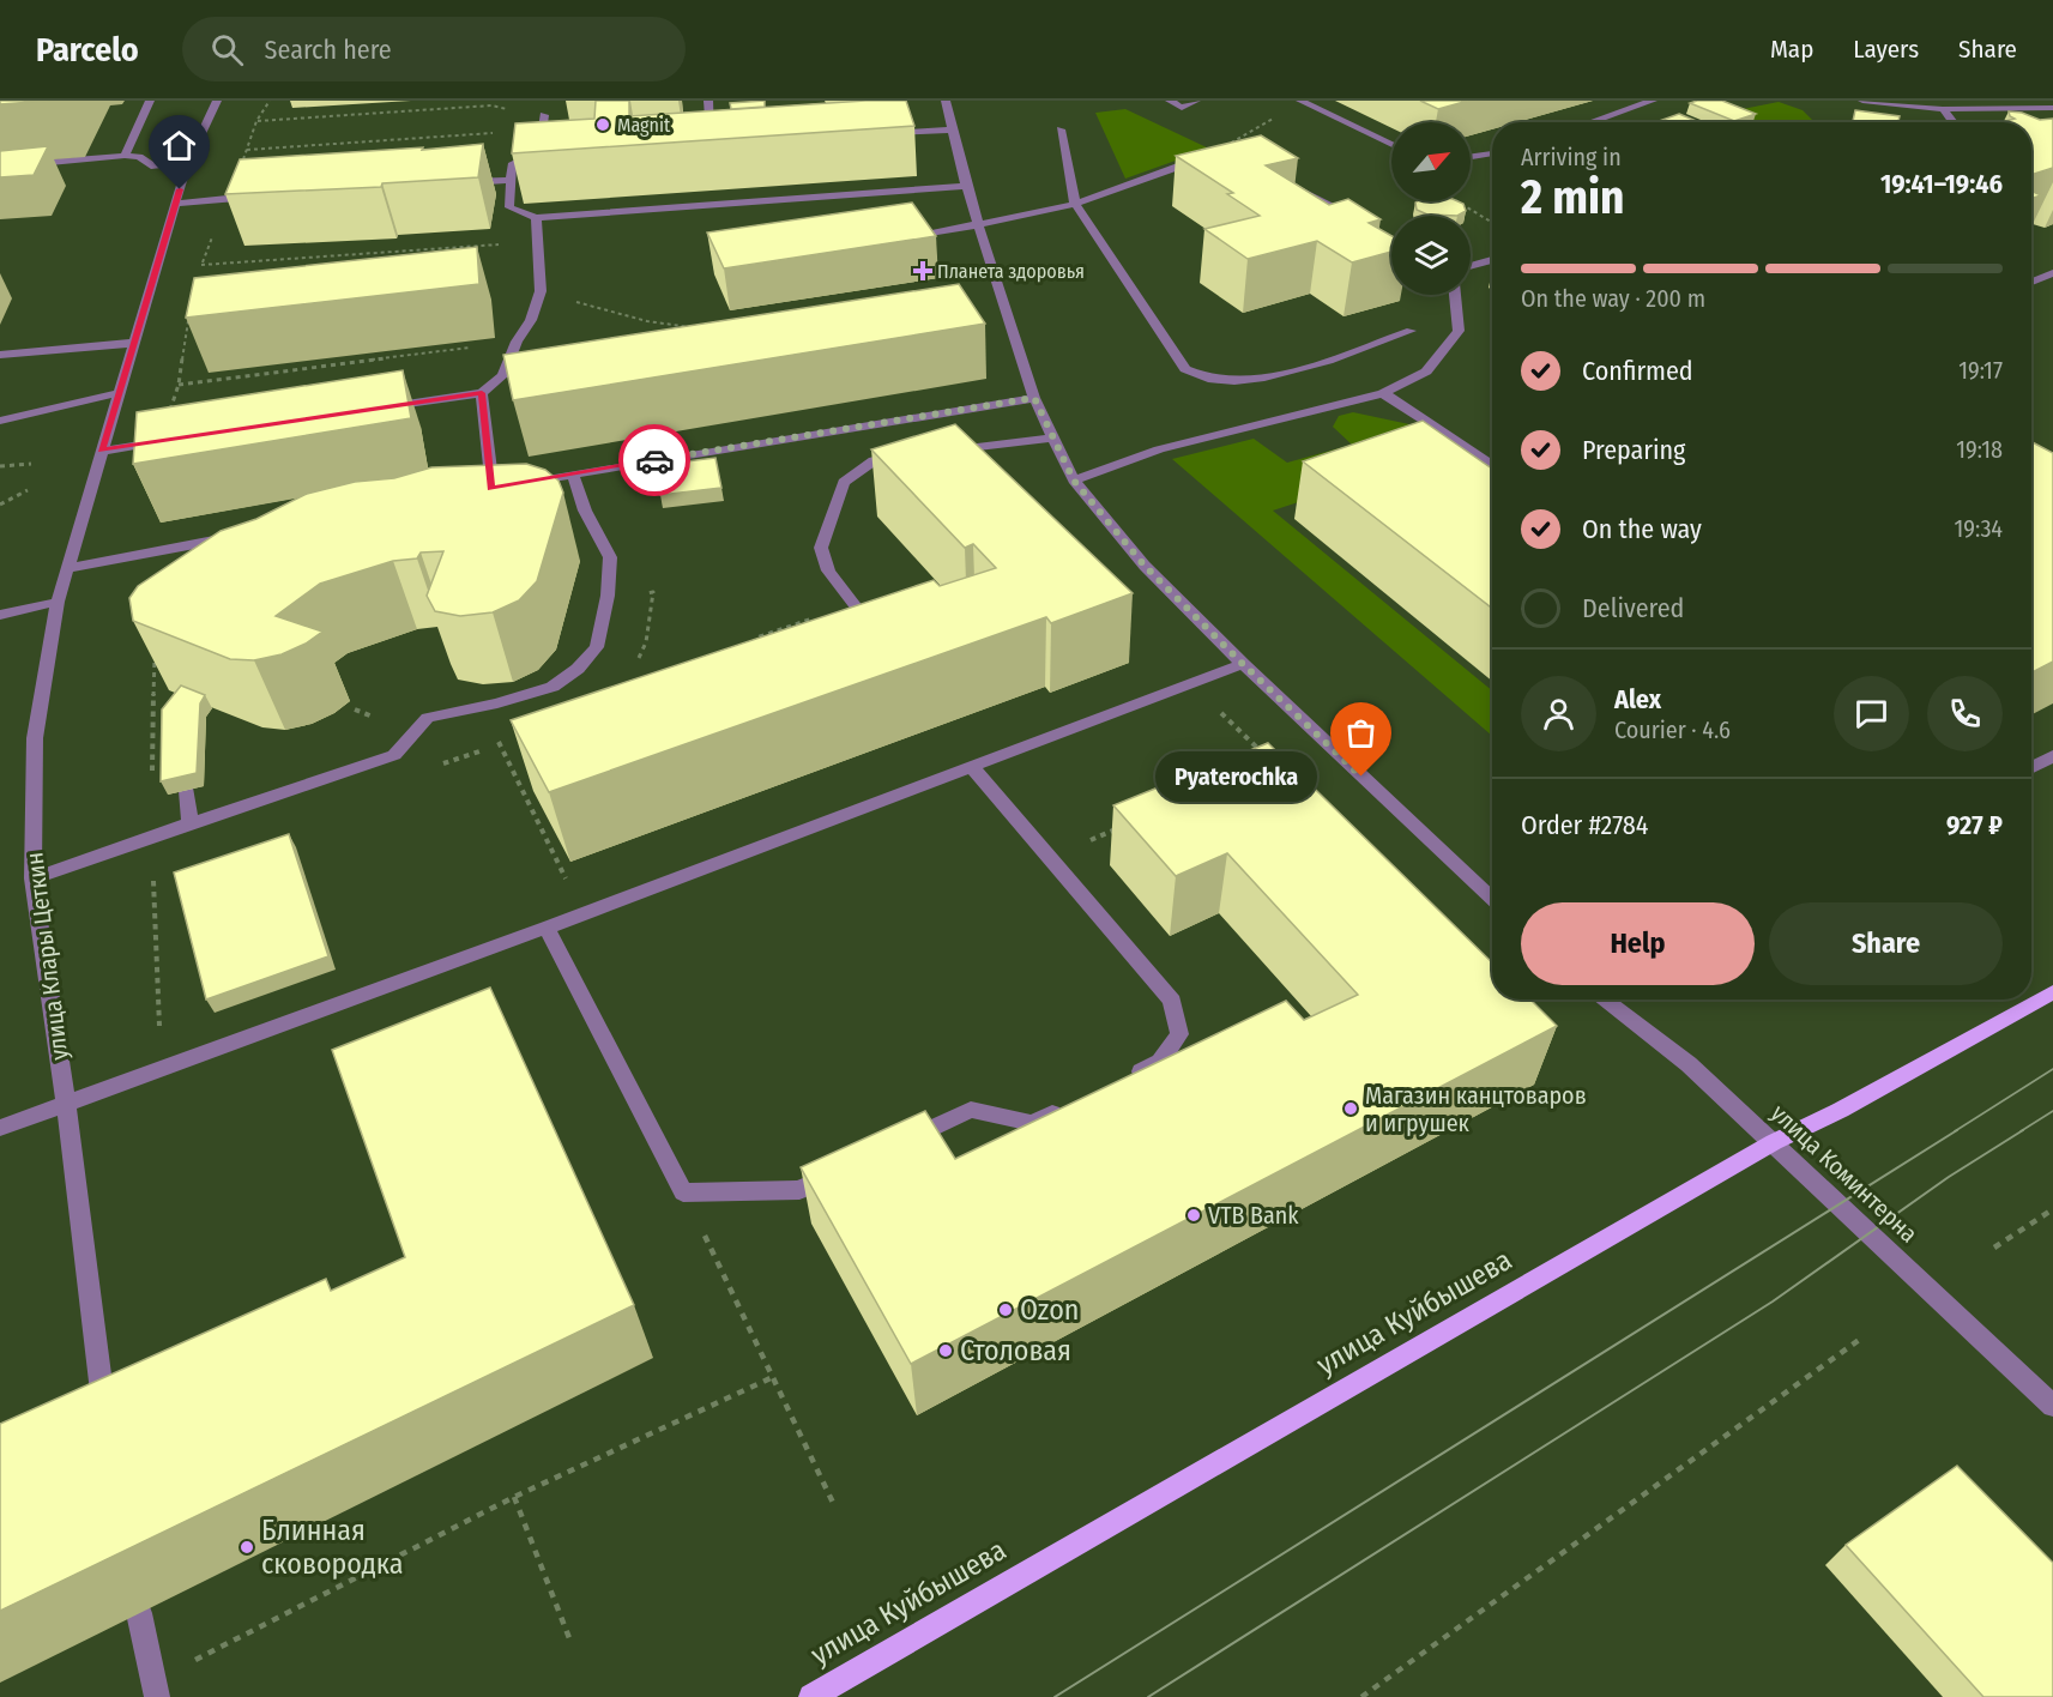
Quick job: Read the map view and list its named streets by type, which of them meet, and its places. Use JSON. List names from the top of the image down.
{
  "streets": {
    "main road": ["улица Куйбышева"],
    "street": ["улица Клары Цеткин", "улица Коминтерна"]
  },
  "crossings": [
    ["улица Коминтерна", "улица Куйбышева"]
  ],
  "places": {
    "other": [
      "Magnit",
      "Pyaterochka",
      "Магазин канцтоваров и игрушек",
      "VTB Bank",
      "Ozon",
      "Столовая",
      "Блинная сковородка"
    ],
    "health": ["Планета здоровья"]
  },
  "north": "top right",
  "page": {
    "header": "Parcelo",
    "search": "Search here",
    "nav": ["Map", "Layers", "Share"],
    "heading": ["2 min", "Arriving in", "19:41–19:46"],
    "panel": [
      "Alex",
      "Courier · 4.6",
      "Order #2784",
      "927 ₽"
    ],
    "bar": "On the way · 200 m",
    "list": [
      ["Confirmed", "19:17"],
      ["Preparing", "19:18"],
      ["On the way", "19:34"],
      "Delivered"
    ],
    "bubble": "Pyaterochka",
    "buttons": ["Help", "Share"]
  }
}
